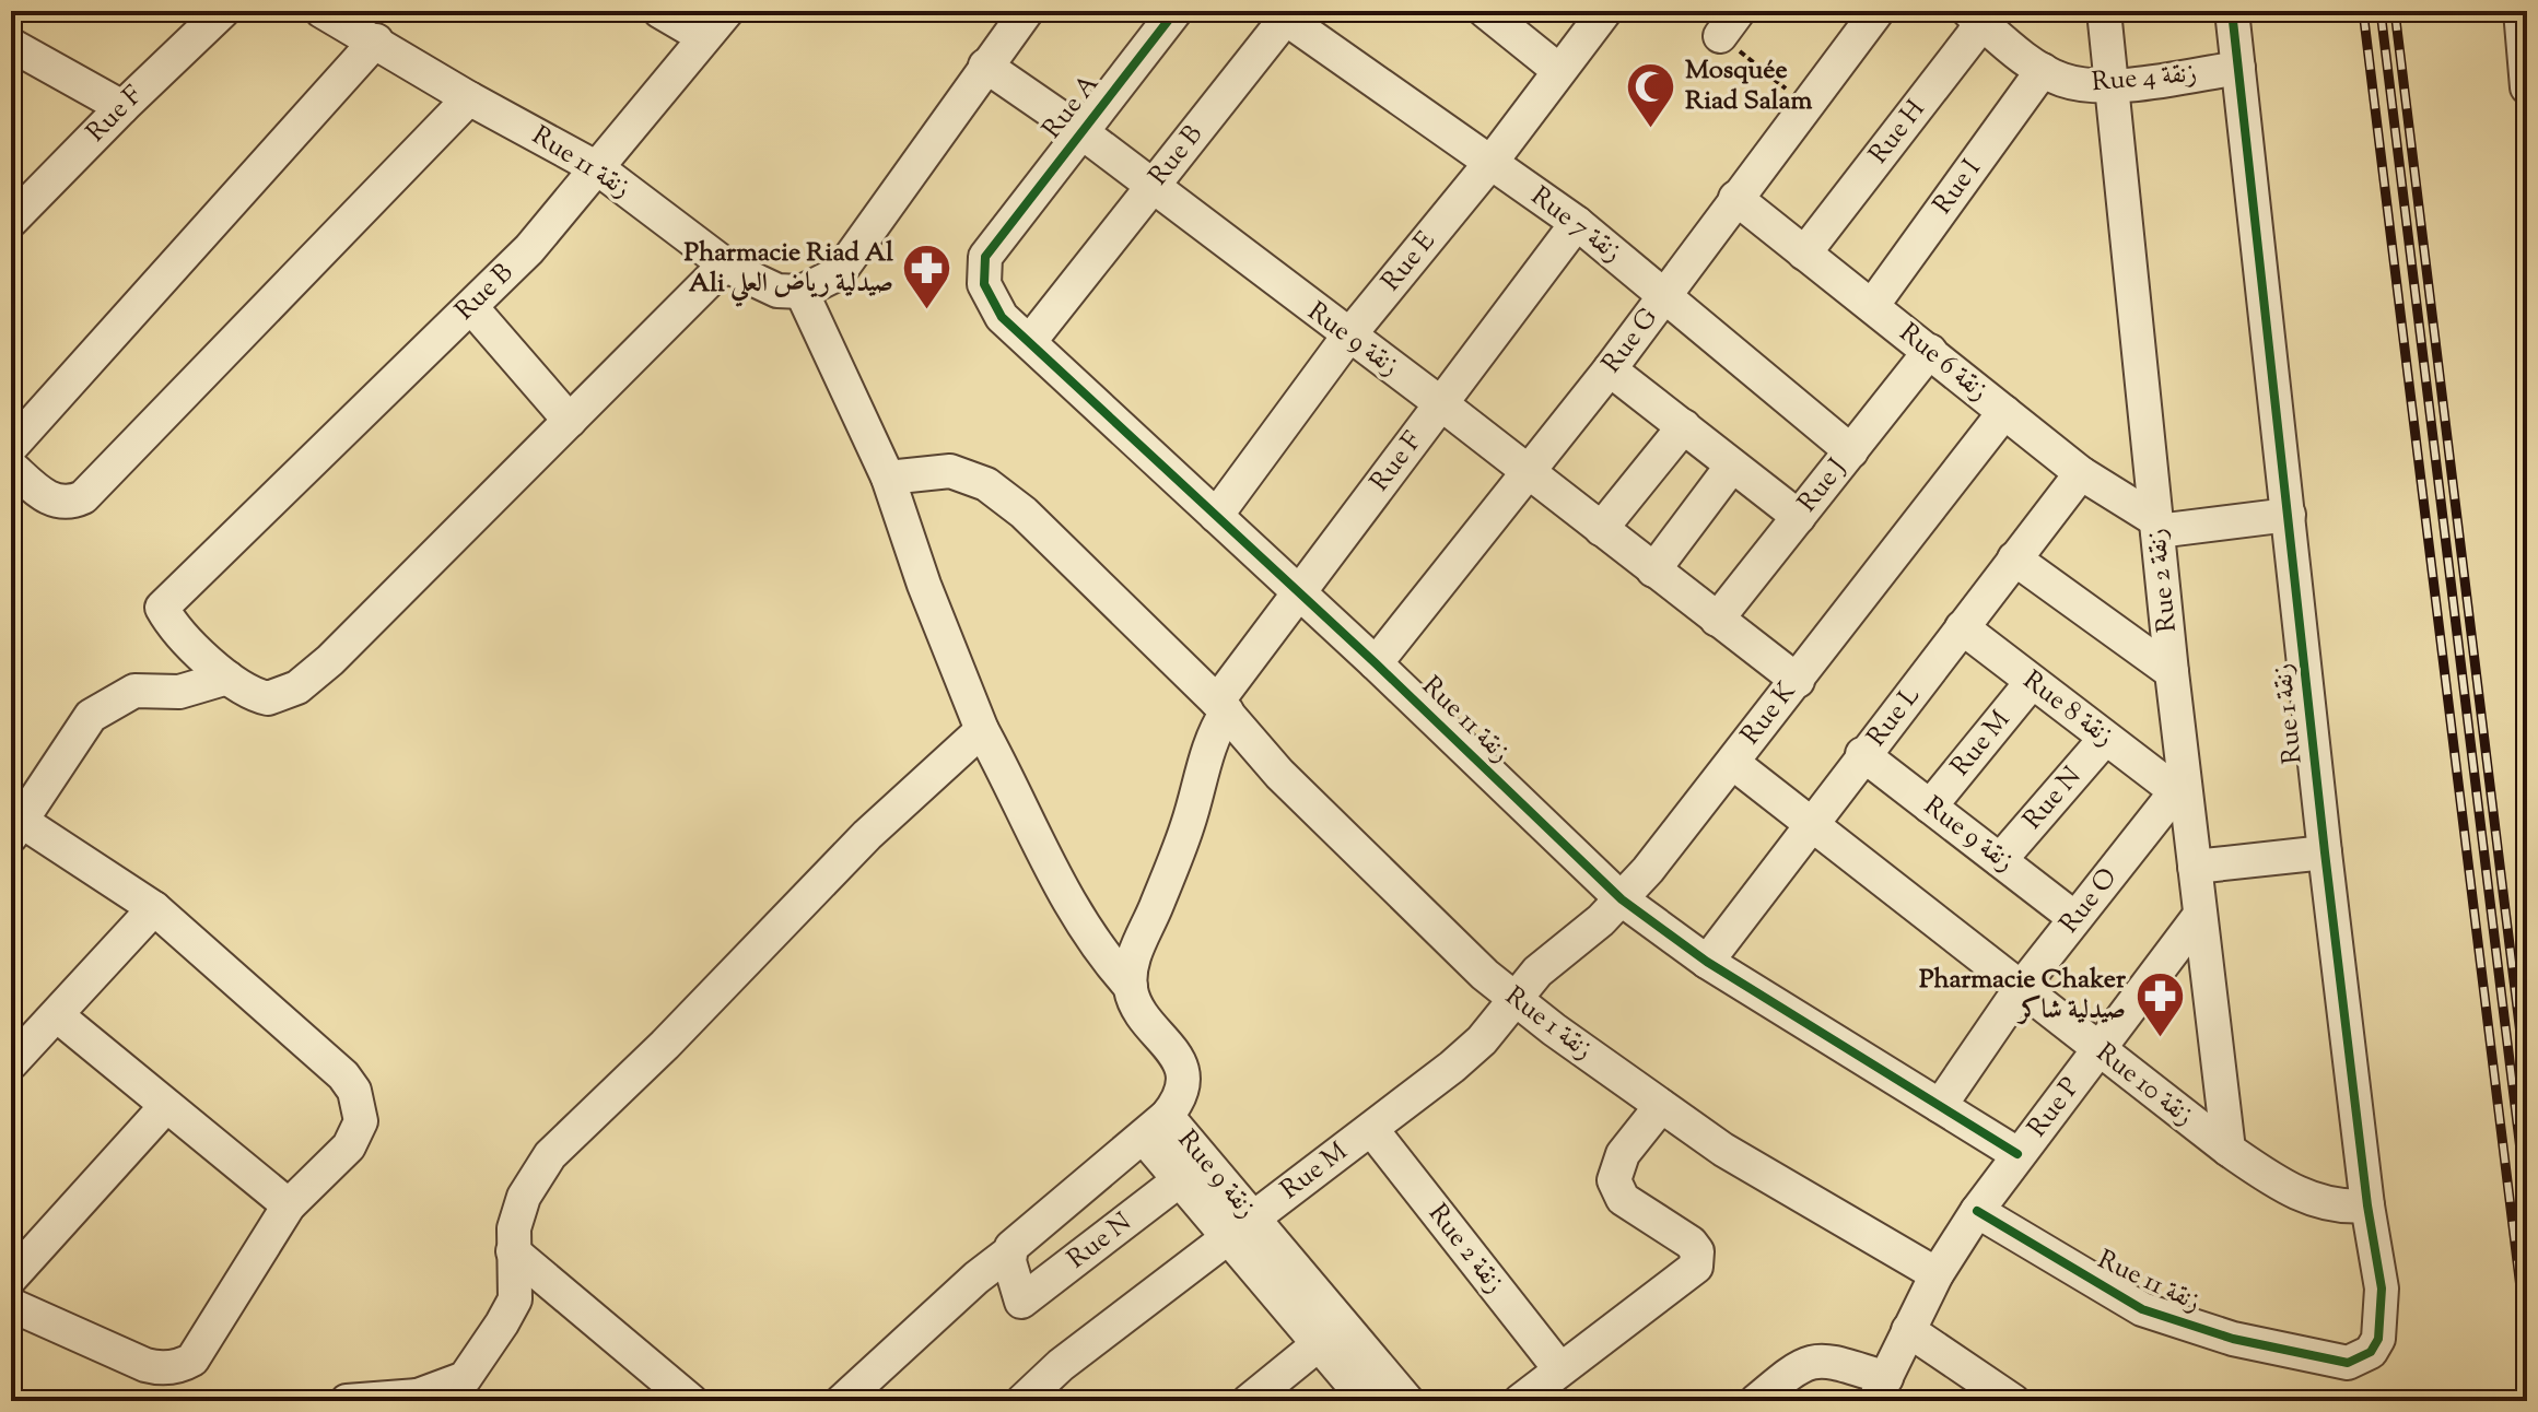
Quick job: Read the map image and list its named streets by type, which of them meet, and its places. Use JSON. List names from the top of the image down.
{
  "streets": {
    "street": [
      "Rue 4 زنقة",
      "Rue A",
      "Rue F",
      "Rue H",
      "Rue B",
      "Rue 11 زنقة",
      "Rue I",
      "Rue 7 زنقة",
      "Rue E",
      "Rue 9 زنقة",
      "Rue G",
      "Rue 6 زنقة",
      "Rue J",
      "Rue 2 زنقة",
      "Rue 8 زنقة",
      "Rue 1 زنقة",
      "Rue K",
      "Rue L",
      "Rue M",
      "Rue N",
      "Rue O",
      "Rue 10 زنقة",
      "Rue P"
    ]
  },
  "crossings": [
    ["Rue 4 زنقة", "Rue H"],
    ["Rue 4 زنقة", "Rue I"],
    ["Rue 4 زنقة", "Rue 2 زنقة"],
    ["Rue 4 زنقة", "Rue 1 زنقة"],
    ["Rue A", "Rue 11 زنقة"],
    ["Rue A", "Rue 9 زنقة"],
    ["Rue F", "Rue 11 زنقة"],
    ["Rue F", "Rue 7 زنقة"],
    ["Rue F", "Rue 9 زنقة"],
    ["Rue F", "Rue 1 زنقة"],
    ["Rue H", "Rue 6 زنقة"],
    ["Rue B", "Rue 11 زنقة"],
    ["Rue B", "Rue 7 زنقة"],
    ["Rue B", "Rue 9 زنقة"],
    ["Rue 11 زنقة", "Rue E"],
    ["Rue 11 زنقة", "Rue G"],
    ["Rue 11 زنقة", "Rue 1 زنقة"],
    ["Rue 11 زنقة", "Rue K"],
    ["Rue 11 زنقة", "Rue L"],
    ["Rue 11 زنقة", "Rue O"],
    ["Rue 11 زنقة", "Rue P"],
    ["Rue I", "Rue 6 زنقة"],
    ["Rue 7 زنقة", "Rue E"],
    ["Rue 7 زنقة", "Rue G"],
    ["Rue 7 زنقة", "Rue J"],
    ["Rue E", "Rue 9 زنقة"],
    ["Rue 9 زنقة", "Rue G"],
    ["Rue 9 زنقة", "Rue J"],
    ["Rue 9 زنقة", "Rue K"],
    ["Rue 9 زنقة", "Rue L"],
    ["Rue 9 زنقة", "Rue M"],
    ["Rue 9 زنقة", "Rue N"],
    ["Rue 9 زنقة", "Rue O"],
    ["Rue G", "Rue 6 زنقة"],
    ["Rue 6 زنقة", "Rue J"],
    ["Rue 6 زنقة", "Rue 2 زنقة"],
    ["Rue 6 زنقة", "Rue K"],
    ["Rue 6 زنقة", "Rue L"],
    ["Rue 2 زنقة", "Rue 8 زنقة"],
    ["Rue 2 زنقة", "Rue M"],
    ["Rue 2 زنقة", "Rue O"],
    ["Rue 2 زنقة", "Rue 10 زنقة"],
    ["Rue 2 زنقة", "Rue P"],
    ["Rue 8 زنقة", "Rue L"],
    ["Rue 8 زنقة", "Rue M"],
    ["Rue 8 زنقة", "Rue N"],
    ["Rue 8 زنقة", "Rue O"],
    ["Rue 1 زنقة", "Rue K"],
    ["Rue 1 زنقة", "Rue M"],
    ["Rue 1 زنقة", "Rue 10 زنقة"],
    ["Rue 1 زنقة", "Rue P"],
    ["Rue K", "Rue M"],
    ["Rue K", "Rue 10 زنقة"],
    ["Rue L", "Rue 10 زنقة"],
    ["Rue O", "Rue 10 زنقة"],
    ["Rue 10 زنقة", "Rue P"]
  ],
  "places": {
    "mosque": ["Mosquée Riad Salam"],
    "pharmacy": ["Pharmacie Riad Al Ali صيدلية رياض العلي", "Pharmacie Chaker صيدلية شاكر"]
  }
}
